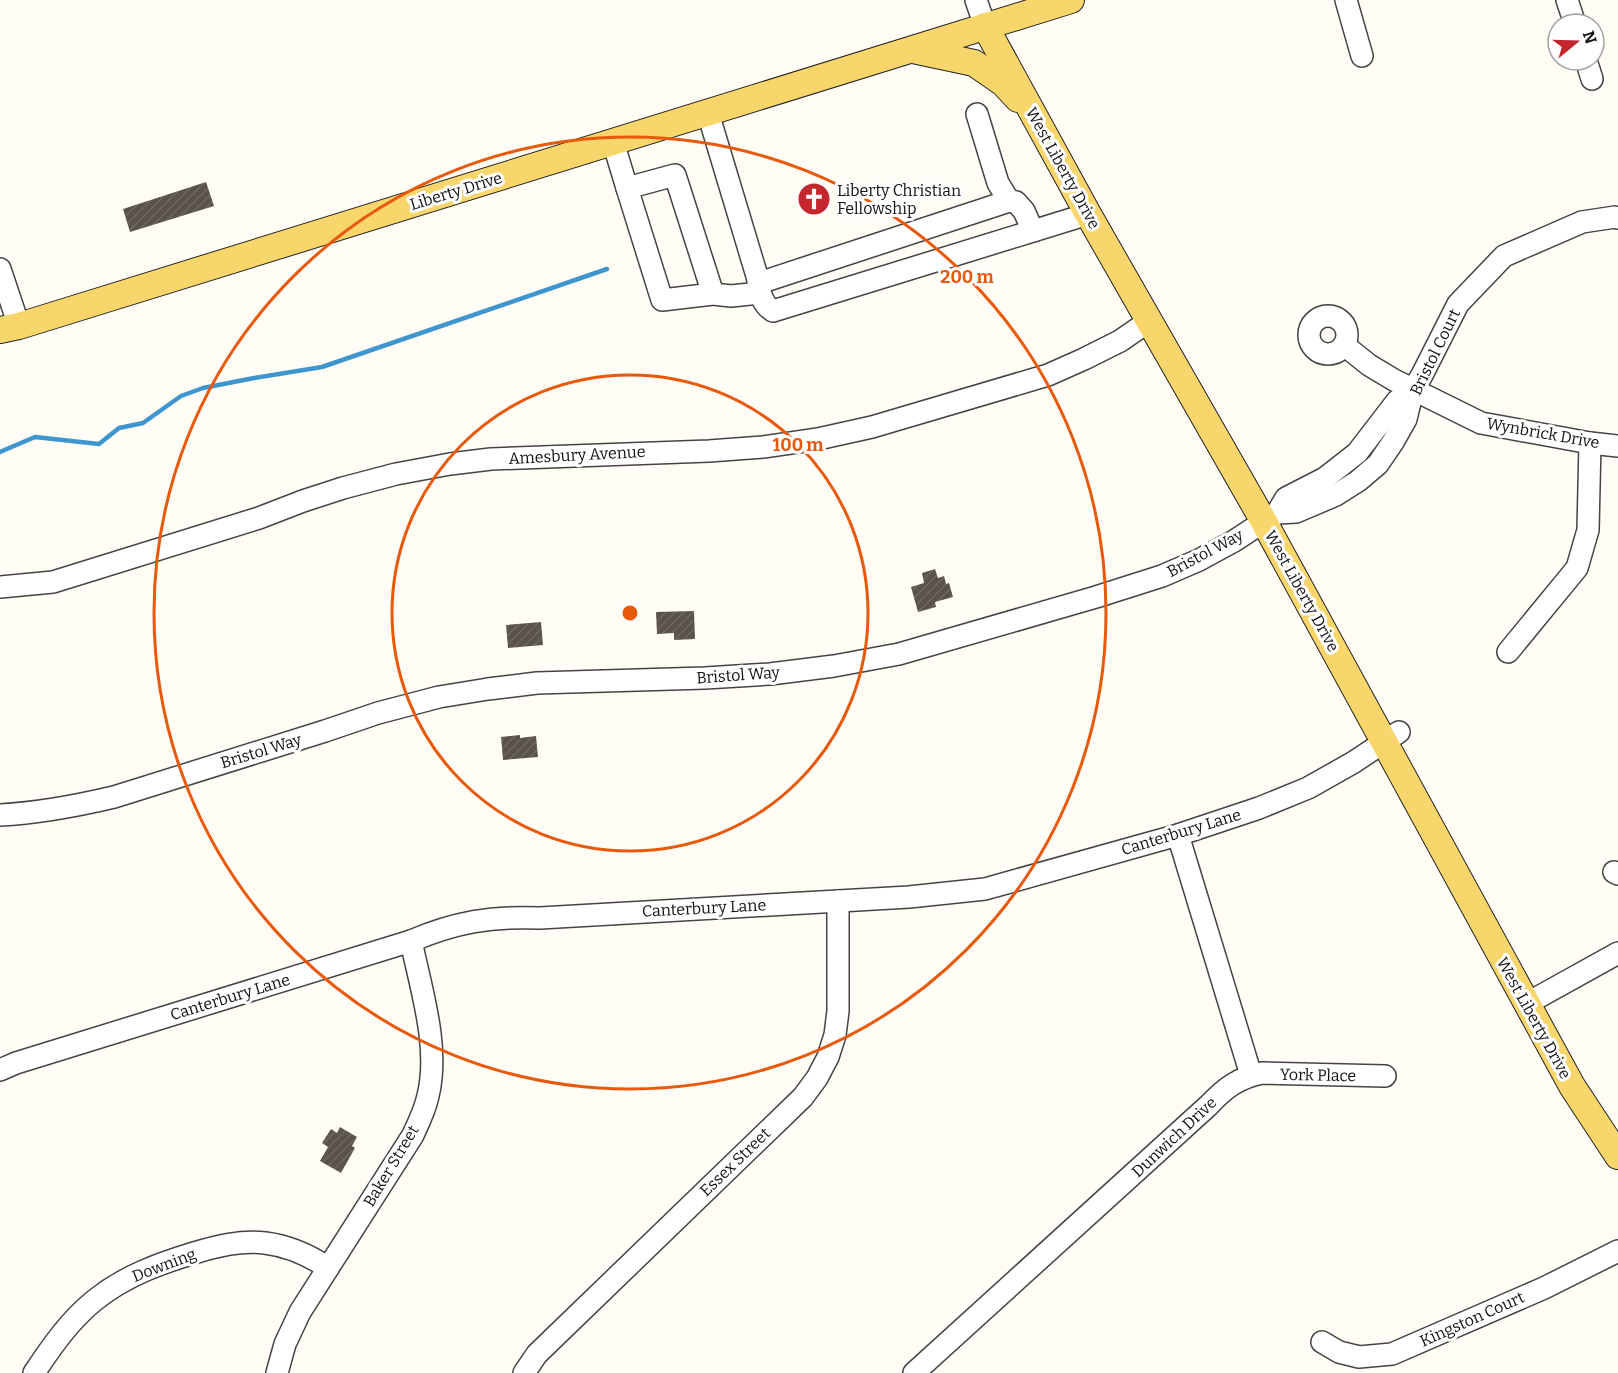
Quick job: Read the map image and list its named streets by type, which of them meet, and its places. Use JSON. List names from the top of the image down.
{
  "streets": {
    "main road": ["West Liberty Drive", "Liberty Drive"],
    "street": [
      "Bristol Court",
      "Wynbrick Drive",
      "Amesbury Avenue",
      "Bristol Way",
      "Canterbury Lane",
      "York Place",
      "Dunwich Drive",
      "Essex Street",
      "Baker Street",
      "Downing",
      "Kingston Court"
    ]
  },
  "crossings": [
    ["West Liberty Drive", "Liberty Drive"],
    ["West Liberty Drive", "Amesbury Avenue"],
    ["West Liberty Drive", "Bristol Way"],
    ["West Liberty Drive", "Canterbury Lane"],
    ["Bristol Court", "Wynbrick Drive"],
    ["Bristol Court", "Bristol Way"],
    ["Wynbrick Drive", "Bristol Way"],
    ["Canterbury Lane", "Essex Street"],
    ["Canterbury Lane", "Baker Street"],
    ["York Place", "Dunwich Drive"],
    ["Baker Street", "Downing"]
  ],
  "places": {
    "church": ["Liberty Christian Fellowship"]
  },
  "north": "right",
  "rings": ["200 m", "100 m"]
}
